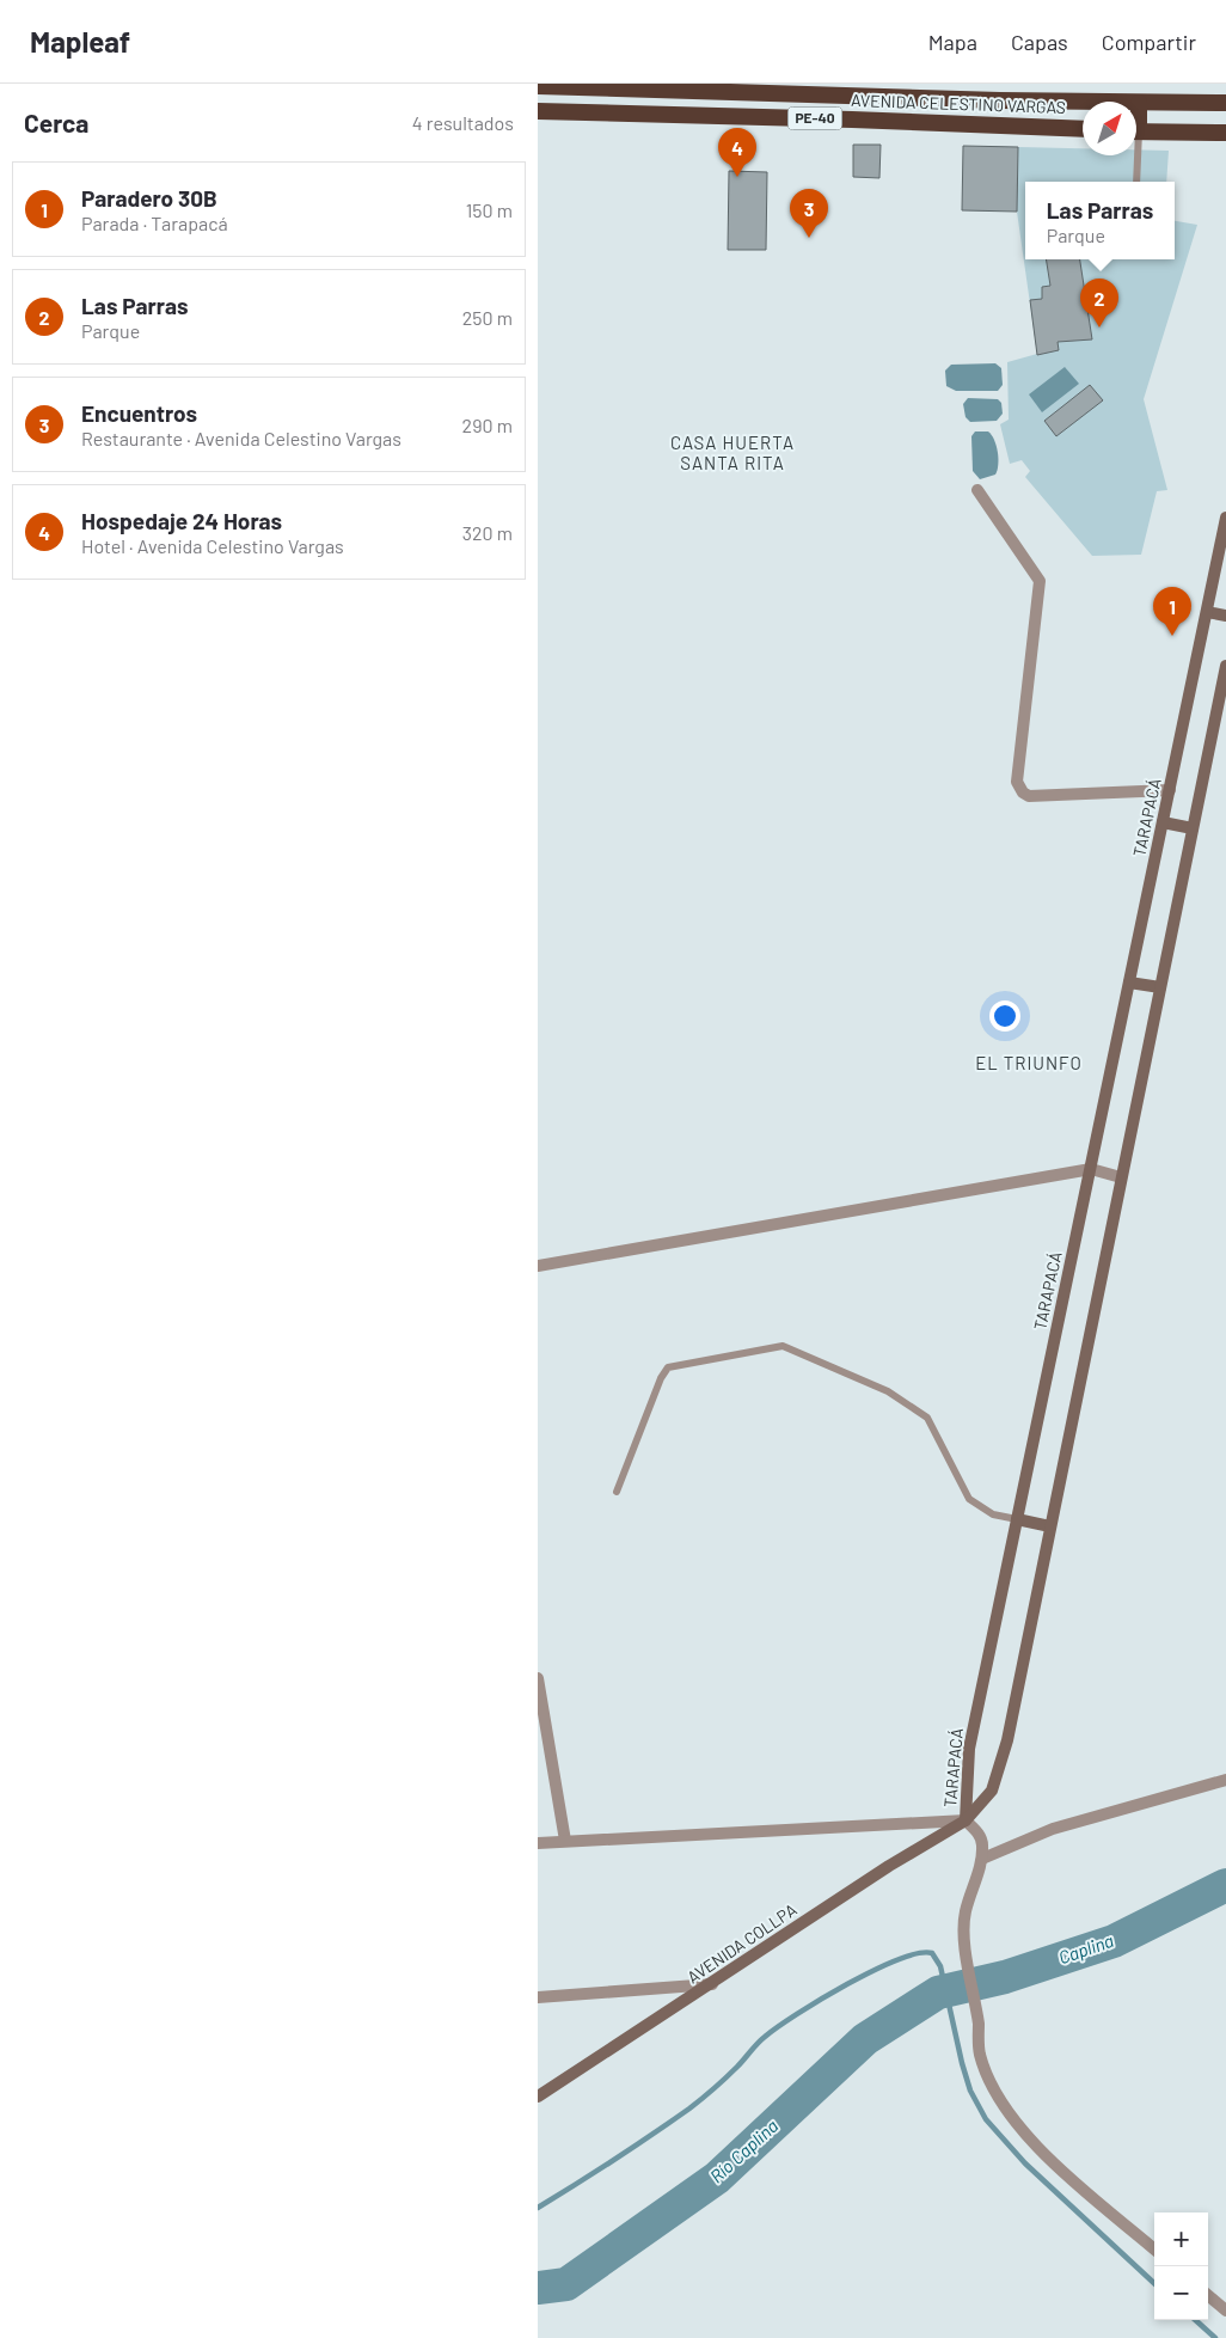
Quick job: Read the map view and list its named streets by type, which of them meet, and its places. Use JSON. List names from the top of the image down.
{
  "streets": {
    "highway": ["AVENIDA CELESTINO VARGAS", "PE-40"],
    "main road": ["TARAPACÁ", "AVENIDA COLLPA"]
  },
  "crossings": [
    ["TARAPACÁ", "AVENIDA COLLPA"]
  ],
  "districts": ["CASA HUERTA SANTA RITA", "EL TRIUNFO"],
  "water": ["Caplina", "Río Caplina"],
  "north": "top right",
  "page": {
    "header": "Mapleaf",
    "nav": ["Mapa", "Capas", "Compartir"],
    "heading": ["Cerca", "4 resultados"],
    "pins": [
      "4",
      "3",
      "2",
      "1"
    ],
    "list": [
      {
        "mark": "1",
        "name": "Paradero 30B",
        "note": "Parada · Tarapacá",
        "value": "150 m"
      },
      {
        "mark": "2",
        "name": "Las Parras",
        "note": "Parque",
        "value": "250 m"
      },
      {
        "mark": "3",
        "name": "Encuentros",
        "note": "Restaurante · Avenida Celestino Vargas",
        "value": "290 m"
      },
      {
        "mark": "4",
        "name": "Hospedaje 24 Horas",
        "note": "Hotel · Avenida Celestino Vargas",
        "value": "320 m"
      }
    ],
    "popup": ["Las Parras", "Parque"],
    "map_buttons": ["+", "−"]
  }
}
